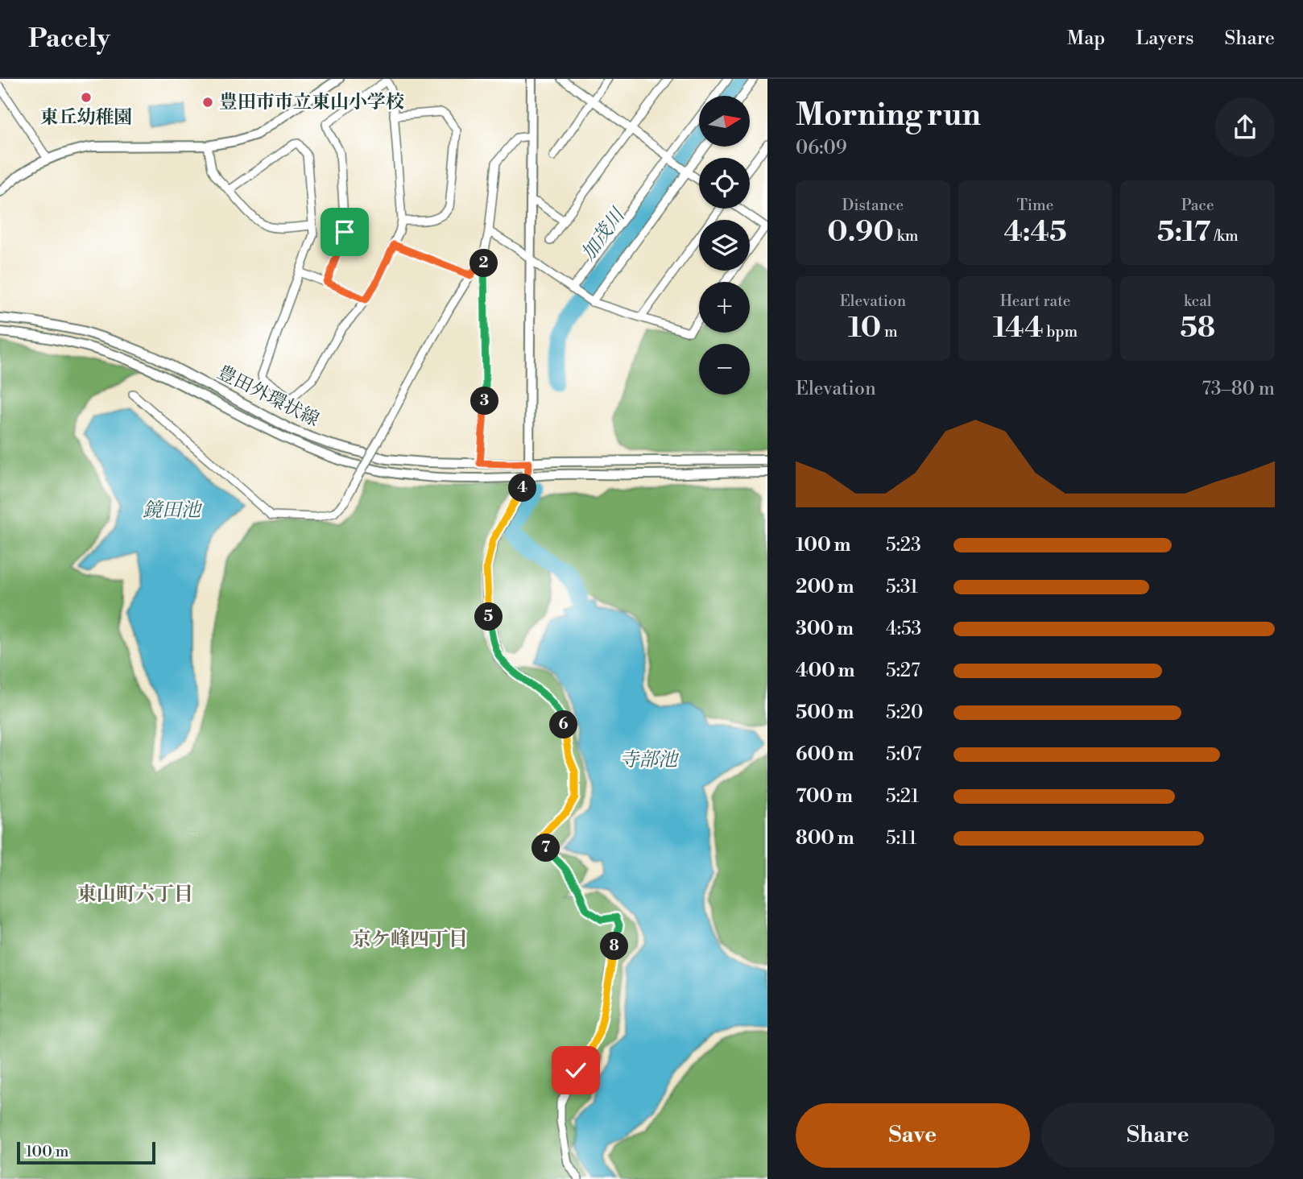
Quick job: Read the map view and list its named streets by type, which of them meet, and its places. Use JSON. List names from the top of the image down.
{
  "streets": {
    "street": ["豊田外環状線"]
  },
  "districts": ["東山町六丁目", "京ケ峰四丁目"],
  "water": ["加茂川", "鏡田池", "寺部池"],
  "places": ["東丘幼稚園", "豊田市市立東山小学校"],
  "scale_bar": "100 m",
  "north": "right",
  "page": {
    "header": "Pacely",
    "nav": ["Map", "Layers", "Share"],
    "heading": ["Morning run", "06:09"],
    "map_buttons": ["+", "−"],
    "stats": [
      ["Distance", "0.90 km"],
      ["Time", "4:45"],
      ["Pace", "5:17 /km"],
      ["Elevation", "10 m"],
      ["Heart rate", "144 bpm"],
      ["kcal", "58"]
    ],
    "pins": [
      "2",
      "3",
      "4",
      "5",
      "6",
      "7",
      "8"
    ],
    "chart": ["Elevation", "73–80 m"],
    "list": [
      {
        "name": "100 m",
        "note": "5:23"
      },
      {
        "name": "200 m",
        "note": "5:31"
      },
      {
        "name": "300 m",
        "note": "4:53"
      },
      {
        "name": "400 m",
        "note": "5:27"
      },
      {
        "name": "500 m",
        "note": "5:20"
      },
      {
        "name": "600 m",
        "note": "5:07"
      },
      {
        "name": "700 m",
        "note": "5:21"
      },
      {
        "name": "800 m",
        "note": "5:11"
      }
    ],
    "buttons": ["Save", "Share"],
    "scale": "100 m"
  }
}
